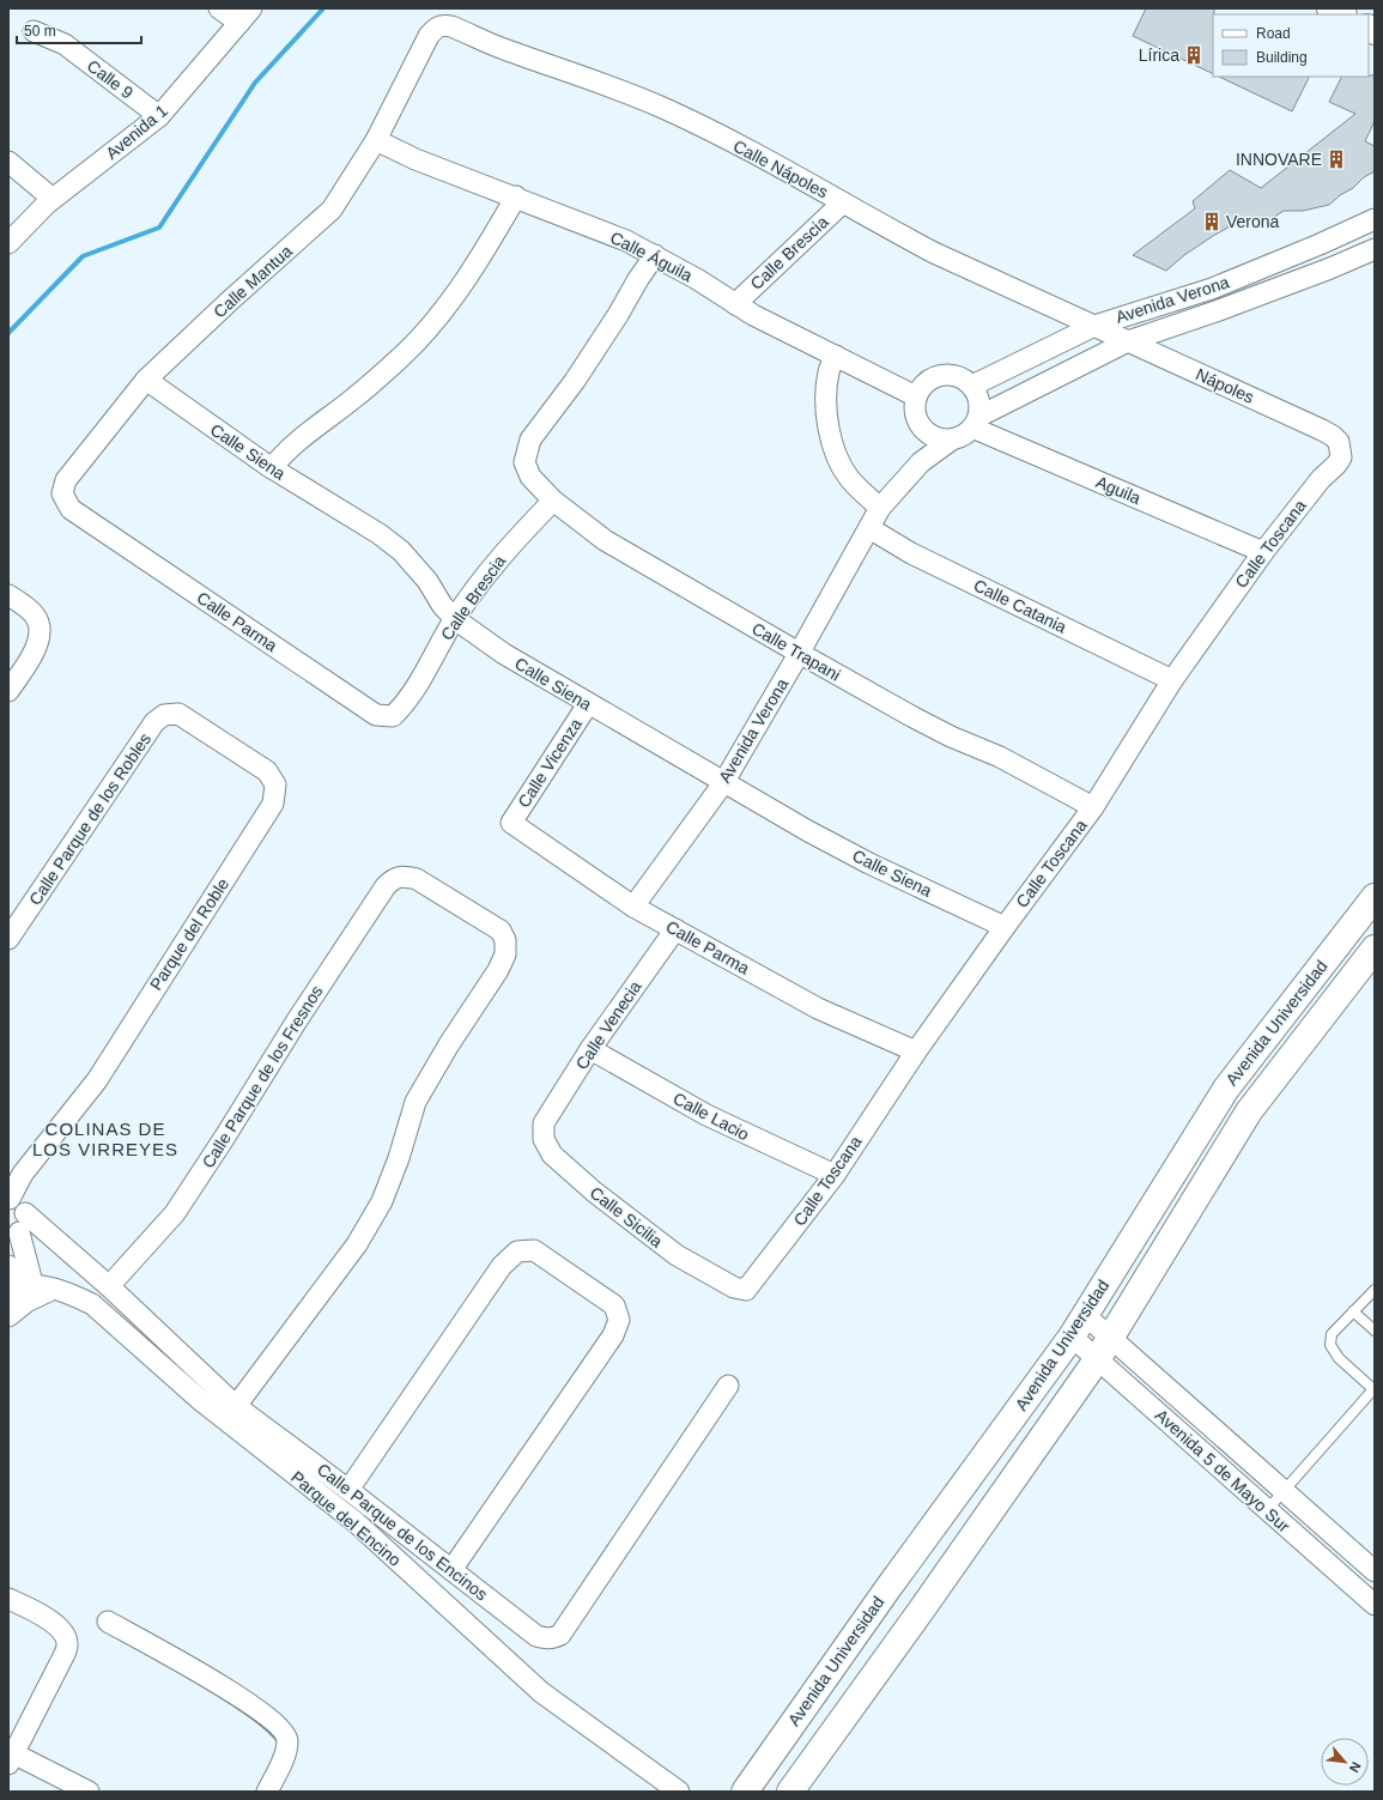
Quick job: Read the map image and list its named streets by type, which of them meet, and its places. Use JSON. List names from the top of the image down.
{
  "streets": {
    "main road": ["Avenida Universidad"],
    "street": [
      "Calle 9",
      "Avenida 1",
      "Calle Nápoles",
      "Calle Brescia",
      "Calle Águila",
      "Calle Mantua",
      "Avenida Verona",
      "Nápoles",
      "Calle Siena",
      "Aguila",
      "Calle Toscana",
      "Calle Catania",
      "Calle Parma",
      "Calle Trapani",
      "Calle Vicenza",
      "Calle Parque de los Robles",
      "Parque del Roble",
      "Calle Venecia",
      "Calle Parque de los Fresnos",
      "Calle Lacio",
      "Calle Sicilia",
      "Avenida 5 de Mayo Sur",
      "Parque del Encino",
      "Calle Parque de los Encinos"
    ]
  },
  "crossings": [
    ["Calle 9", "Avenida 1"],
    ["Calle Nápoles", "Calle Brescia"],
    ["Calle Nápoles", "Calle Mantua"],
    ["Calle Nápoles", "Avenida Verona"],
    ["Calle Nápoles", "Nápoles"],
    ["Calle Brescia", "Calle Águila"],
    ["Calle Brescia", "Calle Siena"],
    ["Calle Brescia", "Calle Parma"],
    ["Calle Brescia", "Calle Trapani"],
    ["Calle Águila", "Calle Mantua"],
    ["Calle Águila", "Avenida Verona"],
    ["Calle Águila", "Aguila"],
    ["Calle Águila", "Calle Trapani"],
    ["Calle Mantua", "Calle Siena"],
    ["Calle Mantua", "Calle Parma"],
    ["Avenida Verona", "Nápoles"],
    ["Avenida Verona", "Calle Siena"],
    ["Avenida Verona", "Aguila"],
    ["Avenida Verona", "Calle Catania"],
    ["Avenida Verona", "Calle Parma"],
    ["Avenida Verona", "Calle Trapani"],
    ["Nápoles", "Calle Toscana"],
    ["Calle Siena", "Calle Toscana"],
    ["Calle Siena", "Calle Vicenza"],
    ["Aguila", "Calle Toscana"],
    ["Calle Toscana", "Calle Catania"],
    ["Calle Toscana", "Calle Parma"],
    ["Calle Toscana", "Calle Trapani"],
    ["Calle Toscana", "Calle Lacio"],
    ["Calle Toscana", "Calle Sicilia"],
    ["Calle Parma", "Calle Vicenza"],
    ["Calle Parma", "Calle Venecia"],
    ["Calle Parque de los Robles", "Parque del Roble"],
    ["Parque del Roble", "Calle Parque de los Encinos"],
    ["Avenida Universidad", "Avenida 5 de Mayo Sur"],
    ["Calle Venecia", "Calle Lacio"],
    ["Calle Venecia", "Calle Sicilia"],
    ["Calle Parque de los Fresnos", "Calle Parque de los Encinos"]
  ],
  "districts": ["COLINAS DE LOS VIRREYES"],
  "places": {
    "building": ["Lírica", "INNOVARE", "Verona"]
  },
  "legend": ["Road", "Building"],
  "scale_bar": "50 m",
  "north": "bottom right"
}
